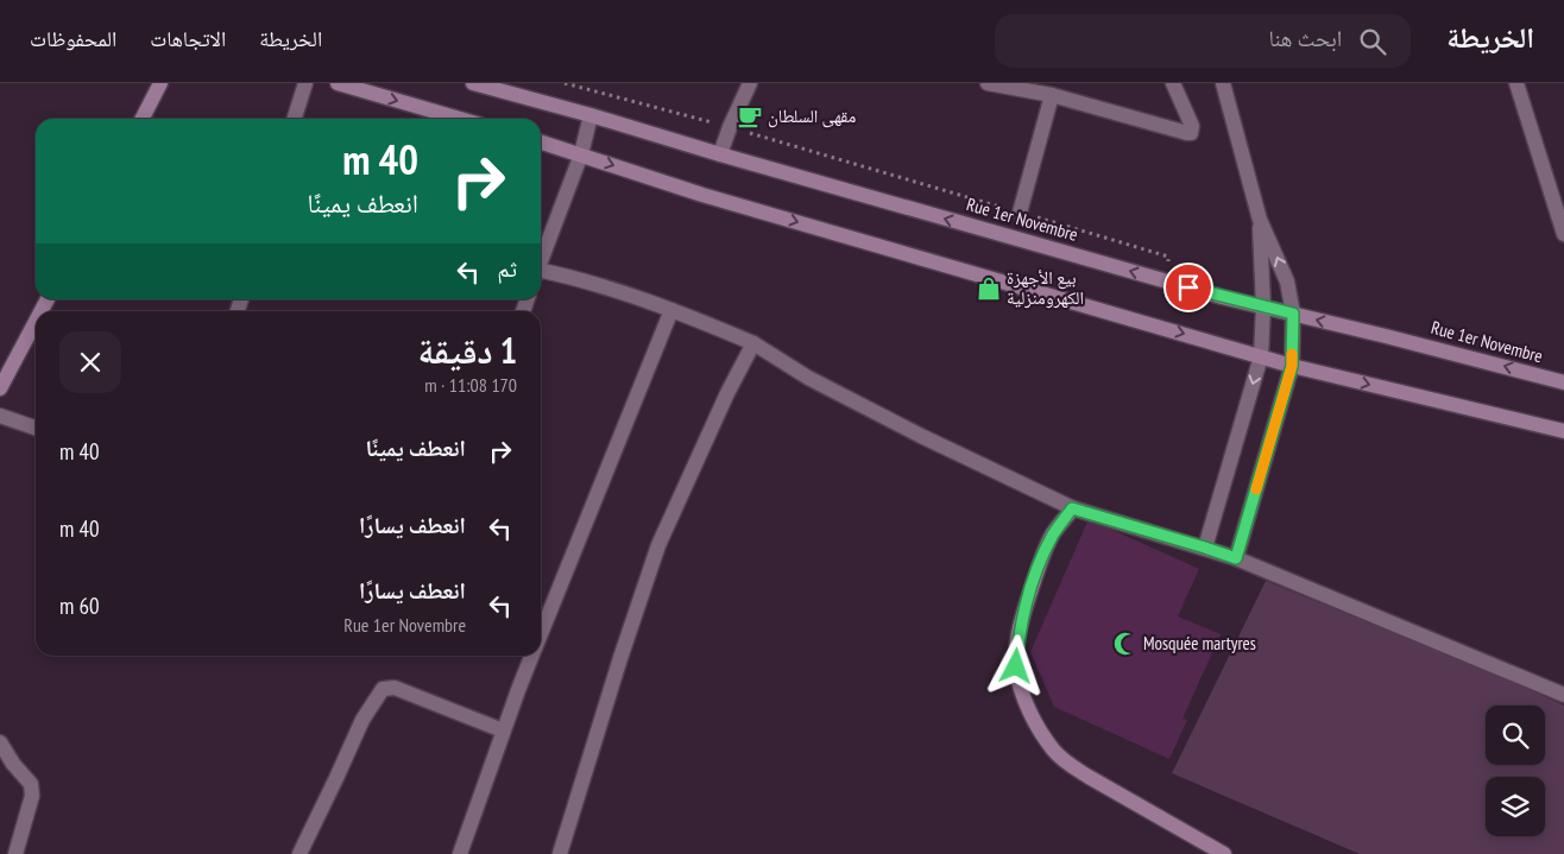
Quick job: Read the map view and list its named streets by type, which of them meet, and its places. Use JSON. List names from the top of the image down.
{
  "streets": {
    "main road": ["Rue 1er Novembre"]
  },
  "places": {
    "cafe": ["مقهى السلطان"],
    "shop": ["بيع الأجهزة الكهرومنزلية"],
    "mosque": ["Mosquée martyres"]
  },
  "page": {
    "header": "الخريطة",
    "search": "ابحث هنا",
    "nav": ["الخريطة", "الاتجاهات", "المحفوظات"],
    "turn": ["40 m", "انعطف يمينًا"],
    "then": "ثم",
    "heading": ["1 دقيقة", "170 m · 11:08"],
    "list": [
      {
        "name": "انعطف يمينًا",
        "value": "40 m"
      },
      {
        "name": "انعطف يسارًا",
        "value": "40 m"
      },
      {
        "name": "انعطف يسارًا",
        "note": "Rue 1er Novembre",
        "value": "60 m"
      }
    ]
  }
}
